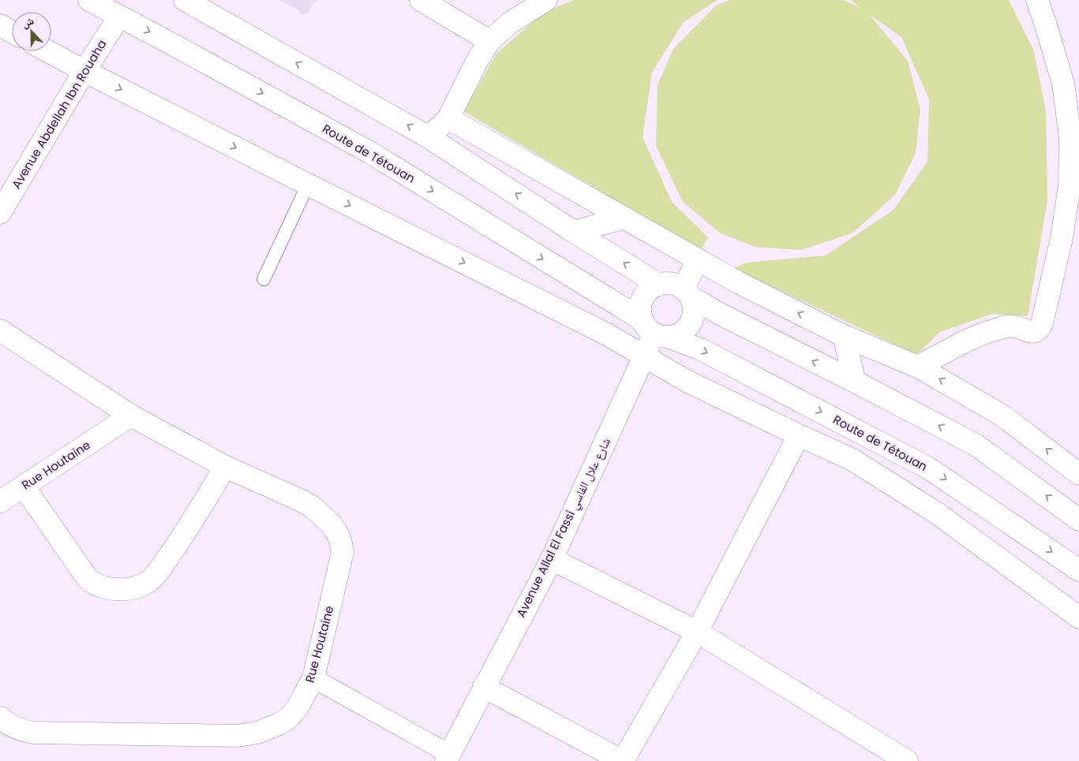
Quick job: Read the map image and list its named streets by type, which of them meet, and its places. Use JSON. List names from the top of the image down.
{
  "streets": {
    "main road": [
      "Avenue Abdellah Ibn Rouaha",
      "Route de Tétouan",
      "Rue Houtaine",
      "Avenue Allal El Fassi شارع علال الفاسي"
    ]
  },
  "crossings": [
    ["Avenue Abdellah Ibn Rouaha", "Route de Tétouan"],
    ["Route de Tétouan", "Avenue Allal El Fassi شارع علال الفاسي"]
  ],
  "north": "top"
}
